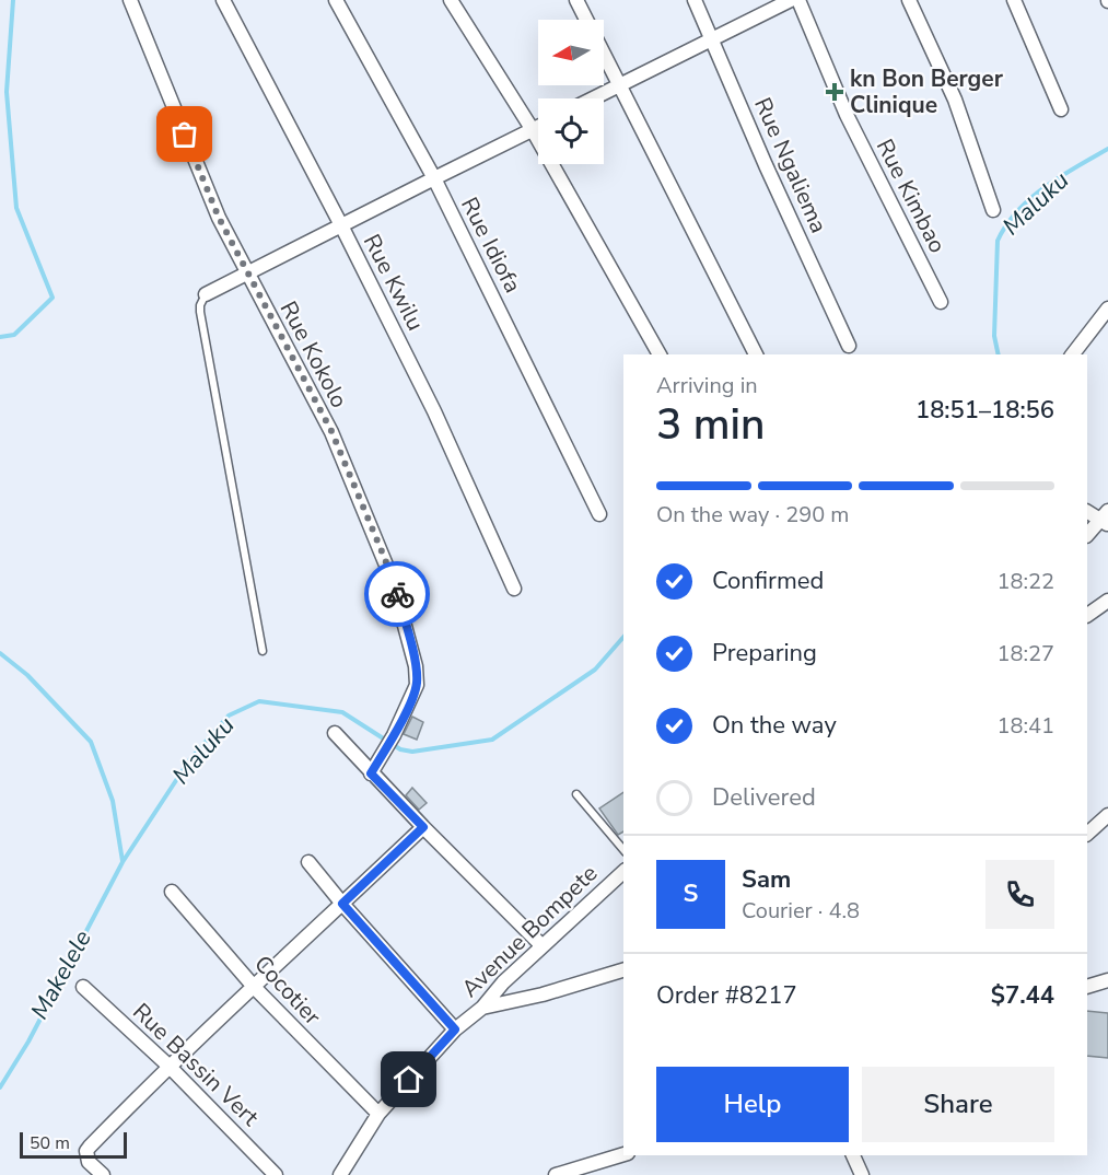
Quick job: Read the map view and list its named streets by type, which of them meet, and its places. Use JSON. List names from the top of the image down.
{
  "streets": {
    "street": [
      "Rue Ngaliema",
      "Rue Kimbao",
      "Rue Idiofa",
      "Rue Kwilu",
      "Rue Kokolo",
      "Avenue Bompete",
      "Cocotier",
      "Rue Bassin Vert"
    ]
  },
  "crossings": [
    ["Avenue Bompete", "Cocotier"]
  ],
  "water": ["Maluku", "Makelele"],
  "places": {
    "health": ["kn Bon Berger Clinique"]
  },
  "scale_bar": "50 m",
  "north": "left",
  "page": {
    "heading": ["3 min", "Arriving in", "18:51–18:56"],
    "panel": [
      "Sam",
      "Courier · 4.8",
      "Order #8217",
      "$7.44"
    ],
    "bar": "On the way · 290 m",
    "list": [
      ["Confirmed", "18:22"],
      ["Preparing", "18:27"],
      ["On the way", "18:41"],
      "Delivered"
    ],
    "round": "S",
    "buttons": ["Help", "Share"],
    "scale": "50 m"
  }
}
